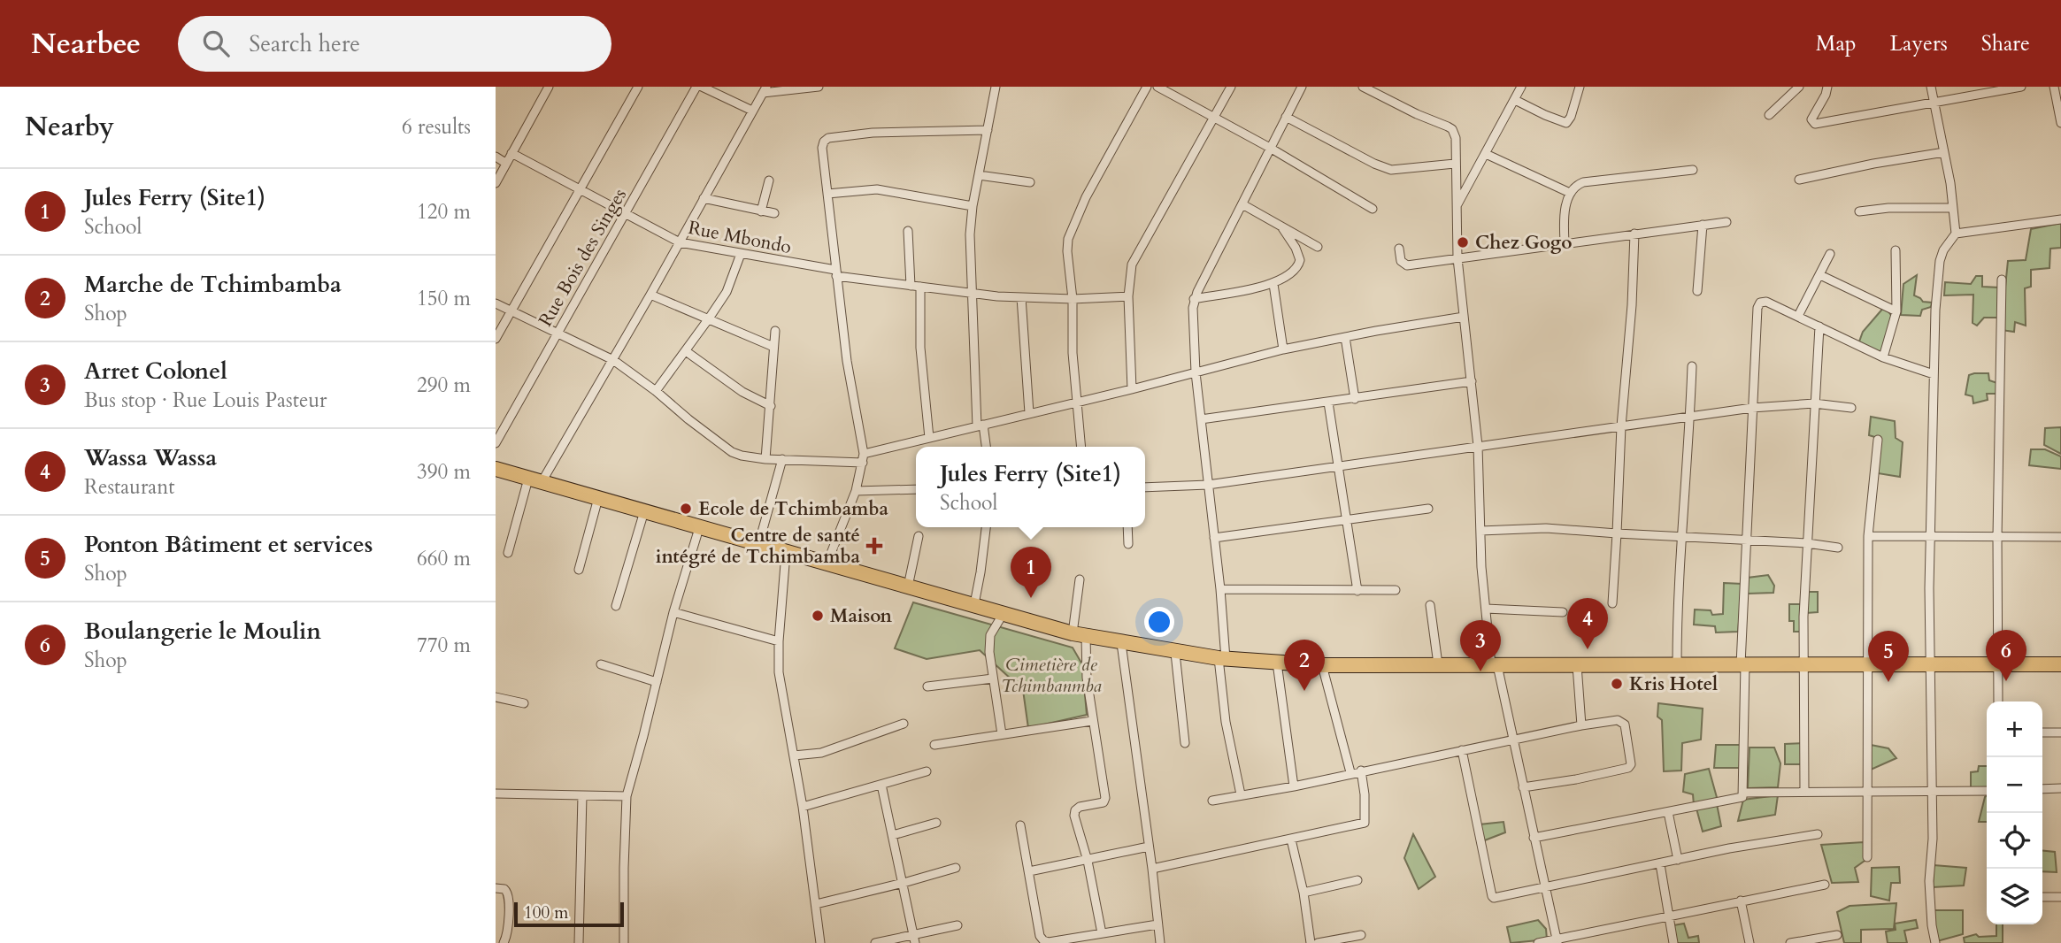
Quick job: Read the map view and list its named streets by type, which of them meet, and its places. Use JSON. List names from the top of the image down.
{
  "streets": {
    "street": ["Rue Mbondo", "Rue Bois des Singes"]
  },
  "crossings": [
    ["Rue Mbondo", "Rue Bois des Singes"]
  ],
  "parks": ["Cimetière de Tchimbanmba"],
  "places": {
    "other": [
      "Chez Gogo",
      "Ecole de Tchimbamba",
      "Maison",
      "Kris Hotel"
    ],
    "health": ["Centre de santé intégré de Tchimbamba"]
  },
  "scale_bar": "100 m",
  "page": {
    "header": "Nearbee",
    "search": "Search here",
    "nav": ["Map", "Layers", "Share"],
    "heading": ["Nearby", "6 results"],
    "list": [
      {
        "mark": "1",
        "name": "Jules Ferry (Site1)",
        "note": "School",
        "value": "120 m"
      },
      {
        "mark": "2",
        "name": "Marche de Tchimbamba",
        "note": "Shop",
        "value": "150 m"
      },
      {
        "mark": "3",
        "name": "Arret Colonel",
        "note": "Bus stop · Rue Louis Pasteur",
        "value": "290 m"
      },
      {
        "mark": "4",
        "name": "Wassa Wassa",
        "note": "Restaurant",
        "value": "390 m"
      },
      {
        "mark": "5",
        "name": "Ponton Bâtiment et services",
        "note": "Shop",
        "value": "660 m"
      },
      {
        "mark": "6",
        "name": "Boulangerie le Moulin",
        "note": "Shop",
        "value": "770 m"
      }
    ],
    "popup": ["Jules Ferry (Site1)", "School"],
    "pins": [
      "1",
      "4",
      "3",
      "6",
      "5",
      "2"
    ],
    "map_buttons": ["+", "−"],
    "scale": "100 m"
  }
}
